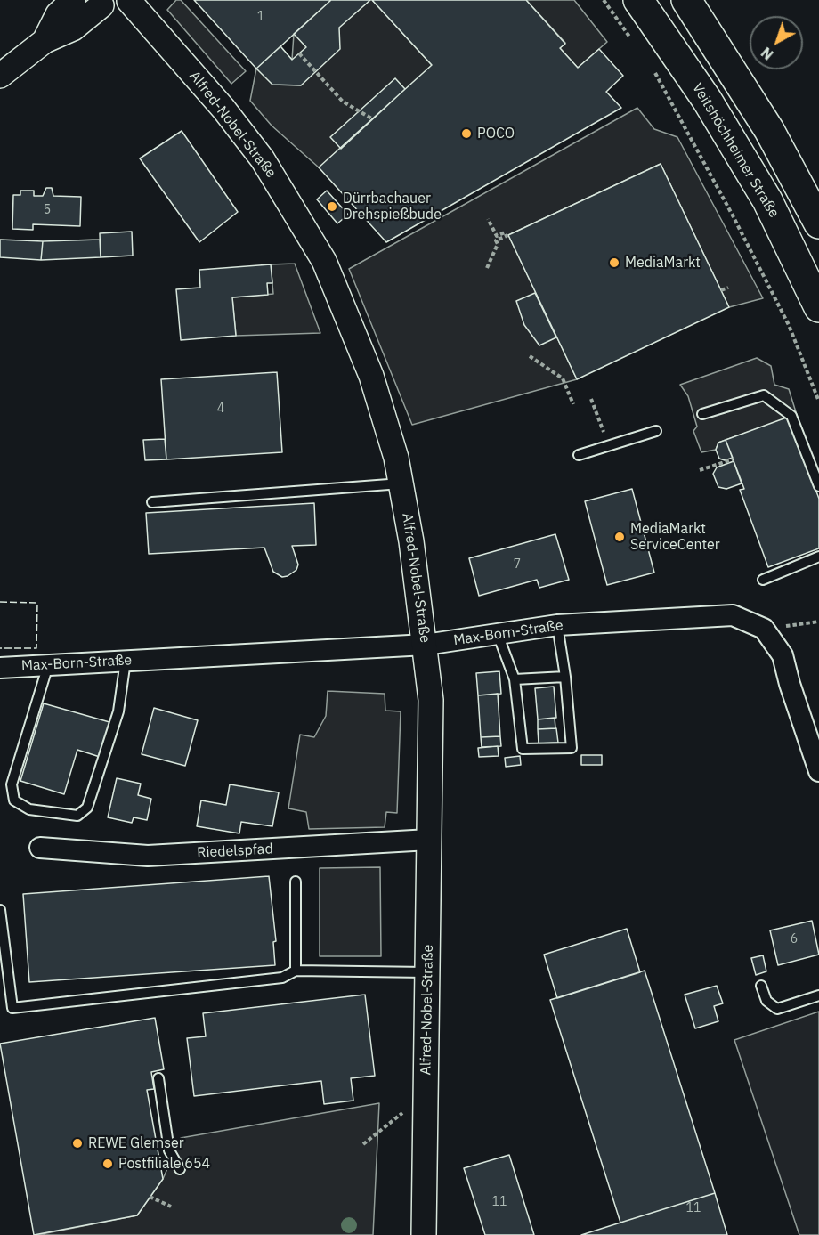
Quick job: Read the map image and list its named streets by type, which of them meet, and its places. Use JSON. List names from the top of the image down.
{
  "streets": {
    "highway": ["Veitshöchheimer Straße"],
    "street": ["Alfred-Nobel-Straße", "Max-Born-Straße", "Riedelspfad"]
  },
  "crossings": [
    ["Alfred-Nobel-Straße", "Max-Born-Straße"],
    ["Alfred-Nobel-Straße", "Riedelspfad"]
  ],
  "places": [
    "POCO",
    "Dürrbachauer Drehspießbude",
    "MediaMarkt",
    "MediaMarkt ServiceCenter",
    "REWE Glemser",
    "Postfiliale 654"
  ],
  "house_numbers": [
    "1",
    "5",
    "4",
    "7",
    "6",
    "11",
    "11"
  ],
  "north": "bottom left"
}
